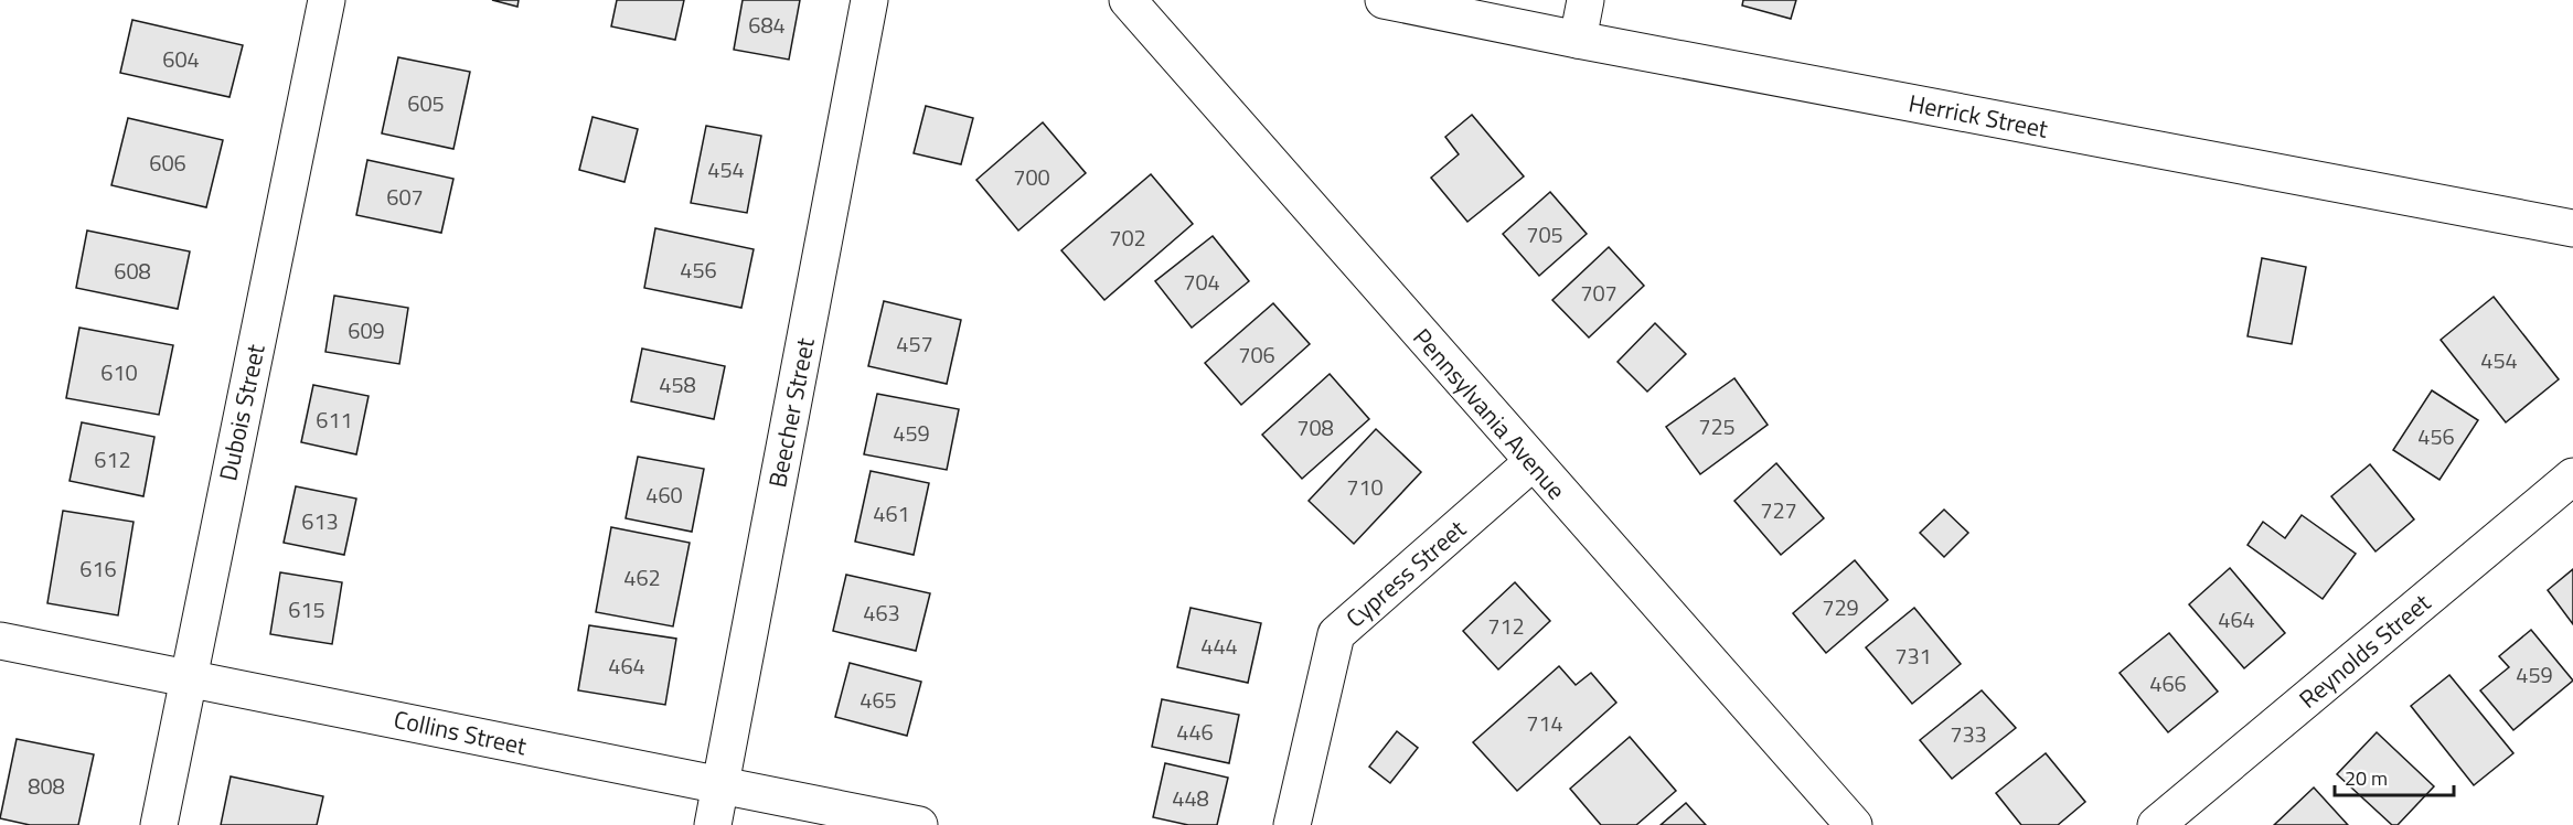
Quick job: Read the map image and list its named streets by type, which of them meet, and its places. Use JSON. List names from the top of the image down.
{
  "streets": {
    "street": [
      "Herrick Street",
      "Dubois Street",
      "Beecher Street",
      "Pennsylvania Avenue",
      "Cypress Street",
      "Reynolds Street",
      "Collins Street"
    ]
  },
  "crossings": [
    ["Dubois Street", "Collins Street"],
    ["Beecher Street", "Collins Street"],
    ["Pennsylvania Avenue", "Cypress Street"]
  ],
  "house_numbers": [
    "684",
    "604",
    "605",
    "606",
    "454",
    "700",
    "607",
    "705",
    "702",
    "456",
    "608",
    "704",
    "707",
    "609",
    "457",
    "706",
    "454",
    "610",
    "458",
    "611",
    "725",
    "708",
    "459",
    "456",
    "612",
    "710",
    "460",
    "727",
    "461",
    "613",
    "616",
    "462",
    "729",
    "615",
    "463",
    "464",
    "712",
    "444",
    "731",
    "464",
    "459",
    "466",
    "465",
    "714",
    "446",
    "733",
    "808",
    "448"
  ],
  "scale_bar": "20 m"
}
